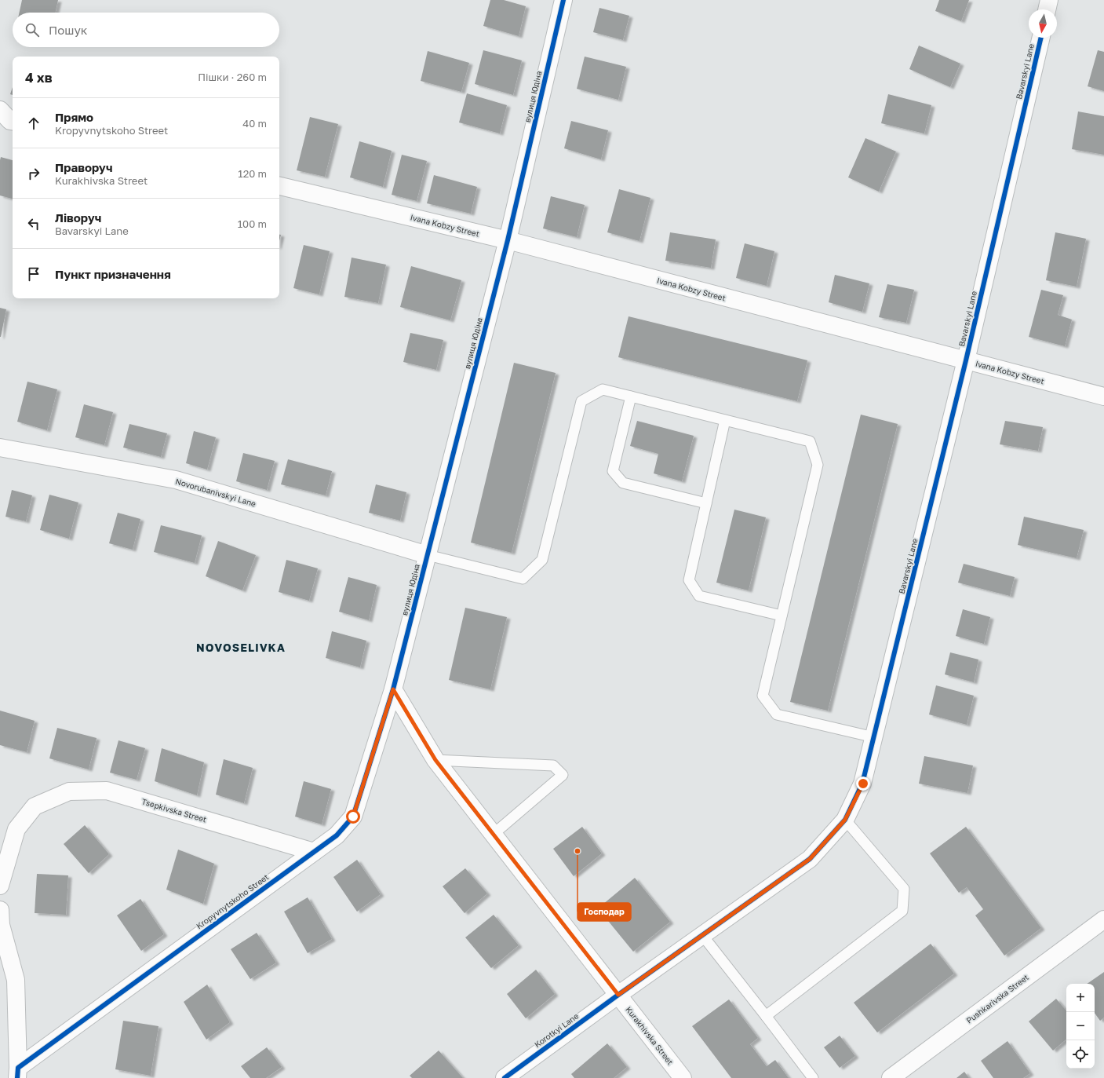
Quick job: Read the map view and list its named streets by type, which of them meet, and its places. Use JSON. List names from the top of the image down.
{
  "streets": {
    "street": [
      "Bavarskyi Lane",
      "вулиця Юдіна",
      "Ivana Kobzy Street",
      "Novorubanivskyi Lane",
      "Tsepkivska Street",
      "Kropyvnytskoho Street",
      "Pushkarivska Street",
      "Korotkyi Lane",
      "Kurakhivska Street"
    ]
  },
  "crossings": [
    ["Bavarskyi Lane", "Ivana Kobzy Street"],
    ["Bavarskyi Lane", "Korotkyi Lane"],
    ["Bavarskyi Lane", "Kurakhivska Street"],
    ["вулиця Юдіна", "Ivana Kobzy Street"],
    ["вулиця Юдіна", "Novorubanivskyi Lane"],
    ["вулиця Юдіна", "Kropyvnytskoho Street"],
    ["вулиця Юдіна", "Kurakhivska Street"],
    ["Tsepkivska Street", "Kropyvnytskoho Street"],
    ["Kropyvnytskoho Street", "Kurakhivska Street"],
    ["Korotkyi Lane", "Kurakhivska Street"]
  ],
  "districts": ["NOVOSELIVKA"],
  "places": ["Господар"],
  "north": "bottom",
  "page": {
    "search": "Пошук",
    "heading": ["4 хв", "Пішки · 260 m"],
    "list": [
      ["Прямо", "Kropyvnytskoho Street", "40 m"],
      ["Праворуч", "Kurakhivska Street", "120 m"],
      ["Ліворуч", "Bavarskyi Lane", "100 m"],
      "Пункт призначення"
    ],
    "map_buttons": ["+", "−"]
  }
}
